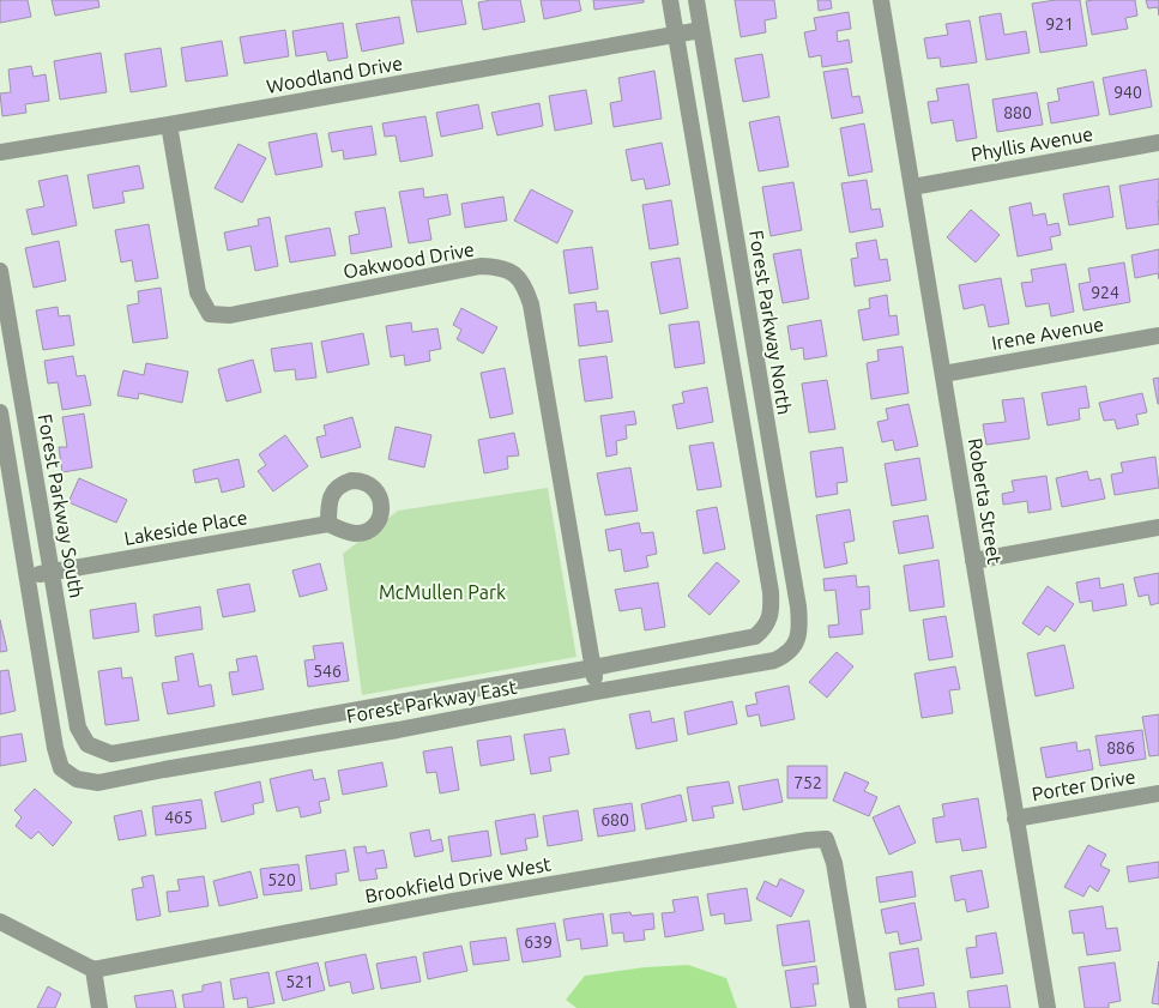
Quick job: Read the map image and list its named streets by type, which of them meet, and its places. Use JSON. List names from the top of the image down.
{
  "streets": {
    "street": [
      "Woodland Drive",
      "Phyllis Avenue",
      "Oakwood Drive",
      "Forest Parkway North",
      "Irene Avenue",
      "Roberta Street",
      "Forest Parkway South",
      "Lakeside Place",
      "Forest Parkway East",
      "Porter Drive",
      "Brookfield Drive West"
    ]
  },
  "crossings": [
    ["Woodland Drive", "Oakwood Drive"],
    ["Woodland Drive", "Forest Parkway North"],
    ["Phyllis Avenue", "Roberta Street"],
    ["Oakwood Drive", "Forest Parkway East"],
    ["Forest Parkway North", "Forest Parkway East"],
    ["Irene Avenue", "Roberta Street"],
    ["Roberta Street", "Porter Drive"],
    ["Forest Parkway South", "Lakeside Place"],
    ["Forest Parkway South", "Forest Parkway East"],
    ["Lakeside Place", "Forest Parkway East"]
  ],
  "parks": ["McMullen Park"],
  "house_numbers": [
    "921",
    "940",
    "880",
    "924",
    "546",
    "886",
    "752",
    "465",
    "680",
    "520",
    "639",
    "521"
  ]
}
